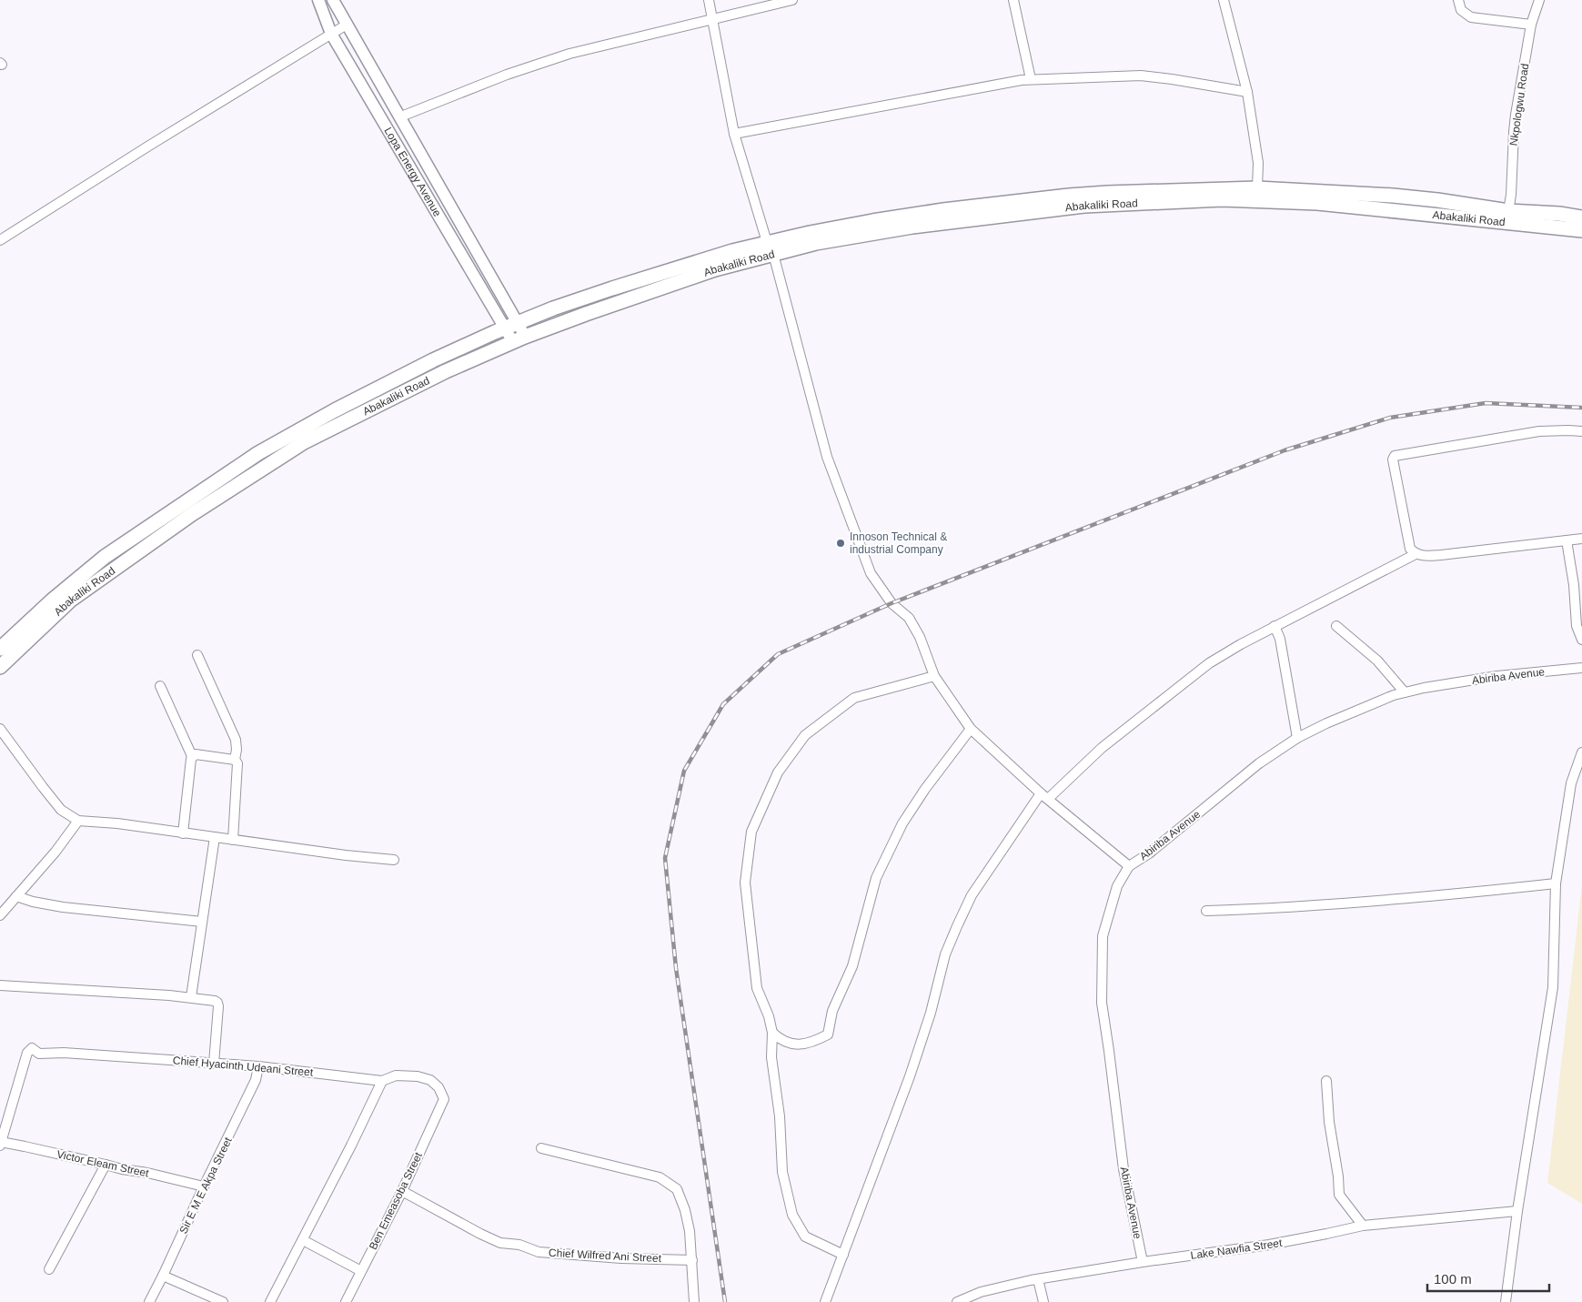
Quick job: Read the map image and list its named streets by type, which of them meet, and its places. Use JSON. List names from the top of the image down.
{
  "streets": {
    "highway": ["Abakaliki Road"],
    "main road": ["Lopa Energy Avenue"],
    "street": [
      "Nkpologwu Road",
      "Abiriba Avenue",
      "Chief Hyacinth Udeani Street",
      "Victor Eleam Street",
      "Sir E M E Akpa Street",
      "Ben Emeasoba Street",
      "Lake Nawfia Street",
      "Chief Wilfred Ani Street"
    ]
  },
  "crossings": [
    ["Nkpologwu Road", "Abakaliki Road"],
    ["Lopa Energy Avenue", "Abakaliki Road"],
    ["Abiriba Avenue", "Lake Nawfia Street"],
    ["Chief Hyacinth Udeani Street", "Victor Eleam Street"],
    ["Chief Hyacinth Udeani Street", "Sir E M E Akpa Street"],
    ["Chief Hyacinth Udeani Street", "Ben Emeasoba Street"],
    ["Victor Eleam Street", "Sir E M E Akpa Street"],
    ["Ben Emeasoba Street", "Chief Wilfred Ani Street"]
  ],
  "places": ["Innoson Technical & industrial Company"],
  "scale_bar": "100 m"
}
